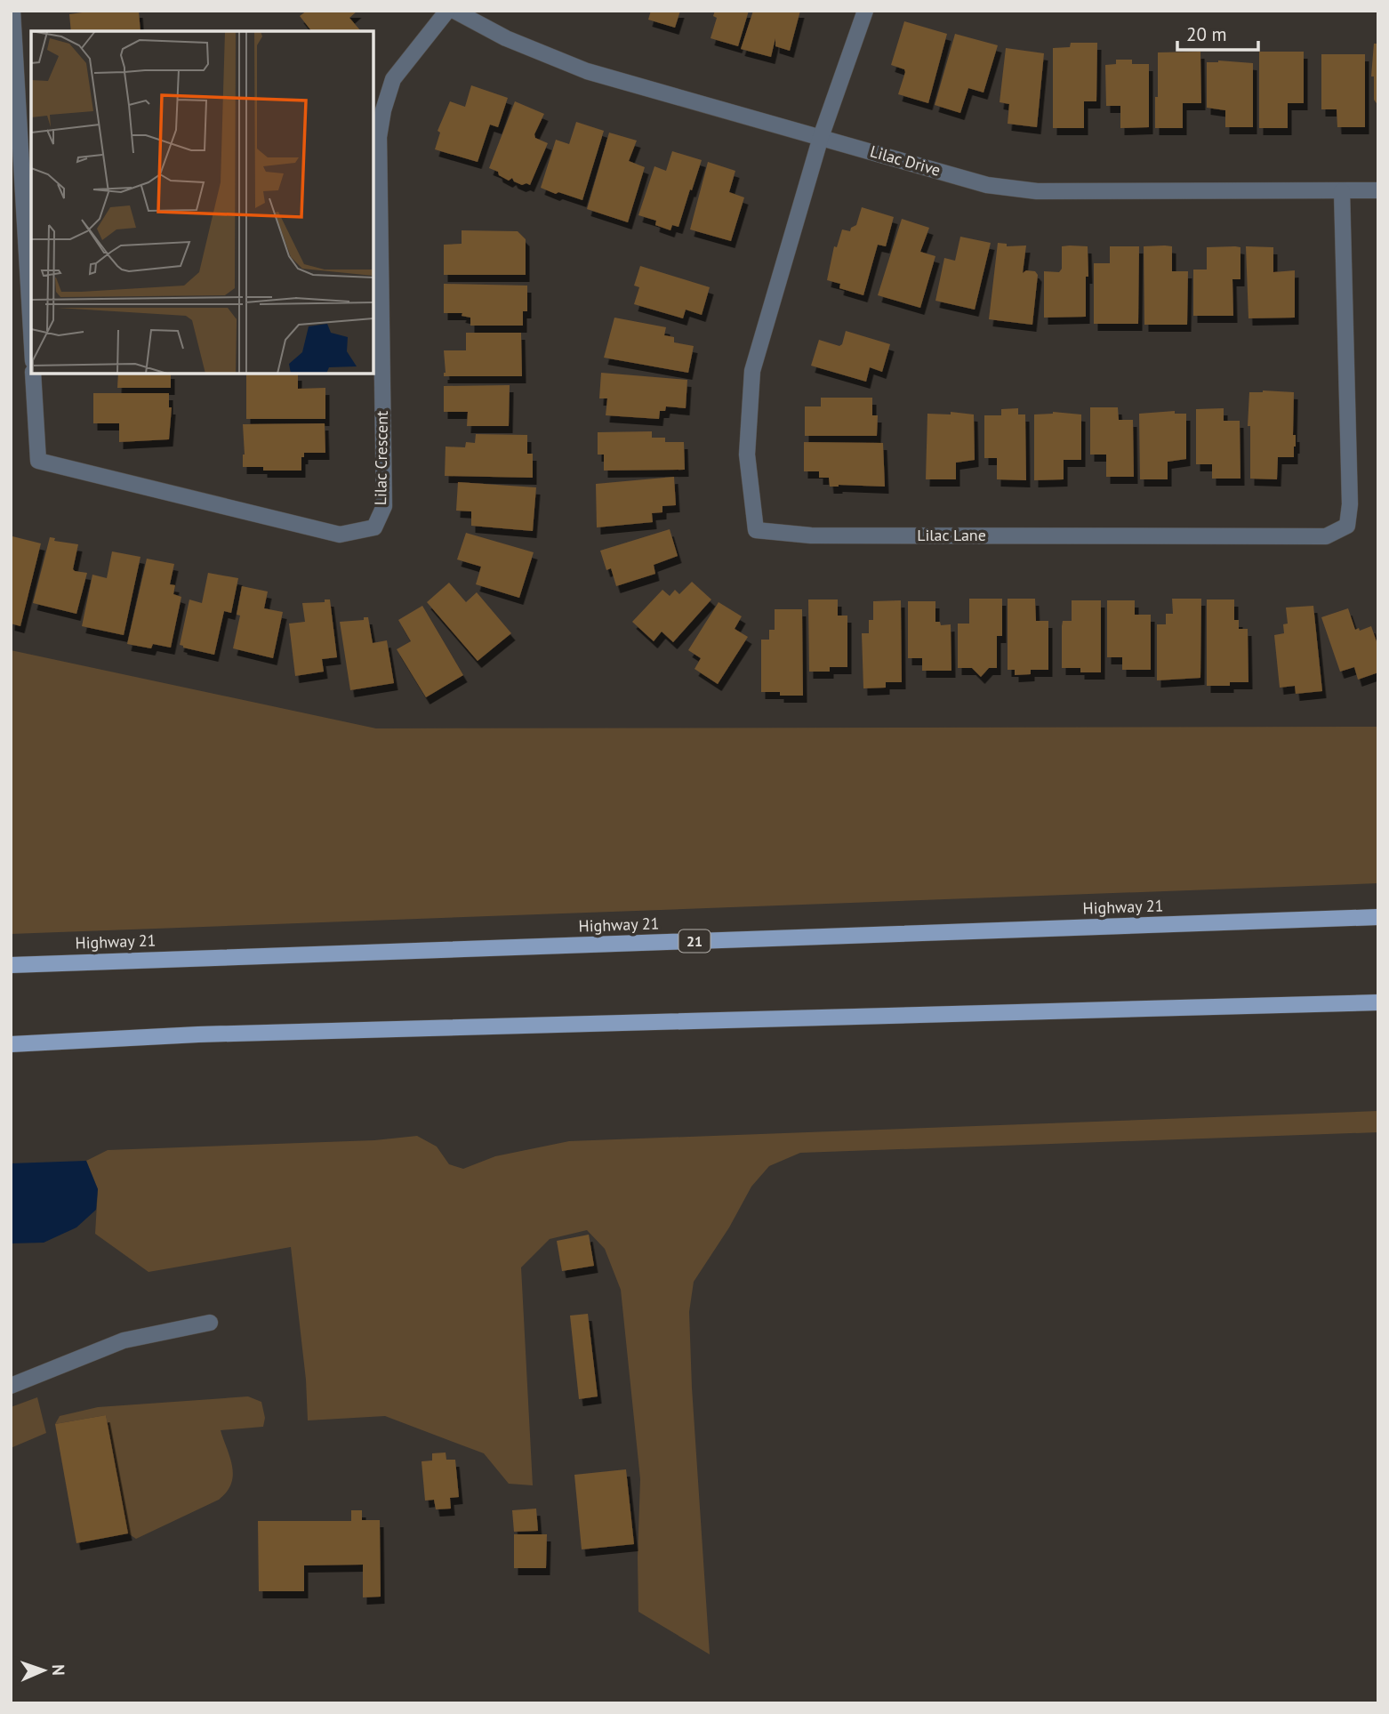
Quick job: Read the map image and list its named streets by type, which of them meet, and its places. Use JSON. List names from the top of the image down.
{
  "streets": {
    "main road": ["Highway 21", "21"],
    "street": ["Lilac Drive", "Lilac Crescent", "Lilac Lane"]
  },
  "crossings": [
    ["Lilac Drive", "Lilac Lane"]
  ],
  "scale_bar": "20 m",
  "north": "right"
}
